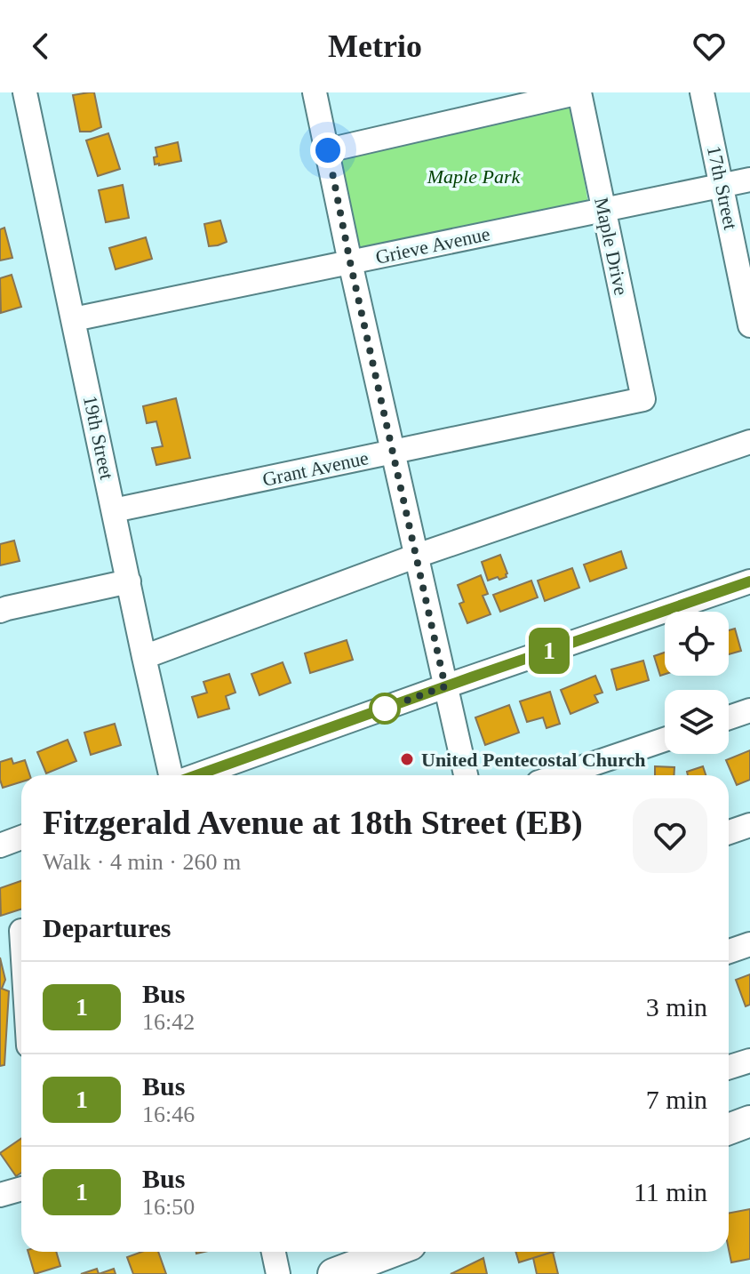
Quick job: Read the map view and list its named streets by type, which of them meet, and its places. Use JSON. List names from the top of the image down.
{
  "streets": {
    "street": [
      "17th Street",
      "Grieve Avenue",
      "Maple Drive",
      "19th Street",
      "Grant Avenue"
    ]
  },
  "crossings": [
    ["17th Street", "Grieve Avenue"],
    ["Grieve Avenue", "Maple Drive"],
    ["Grieve Avenue", "19th Street"],
    ["Maple Drive", "Grant Avenue"],
    ["19th Street", "Grant Avenue"]
  ],
  "parks": ["Maple Park"],
  "places": ["United Pentecostal Church"],
  "lines": ["bus line 1"],
  "page": {
    "header": "Metrio",
    "on_map": "1",
    "heading": [
      ["Fitzgerald Avenue at 18th Street (EB)", "Walk · 4 min · 260 m"],
      "Departures"
    ],
    "list": [
      {
        "mark": "1",
        "name": "Bus",
        "note": "16:42",
        "value": "3 min"
      },
      {
        "mark": "1",
        "name": "Bus",
        "note": "16:46",
        "value": "7 min"
      },
      {
        "mark": "1",
        "name": "Bus",
        "note": "16:50",
        "value": "11 min"
      }
    ]
  }
}
